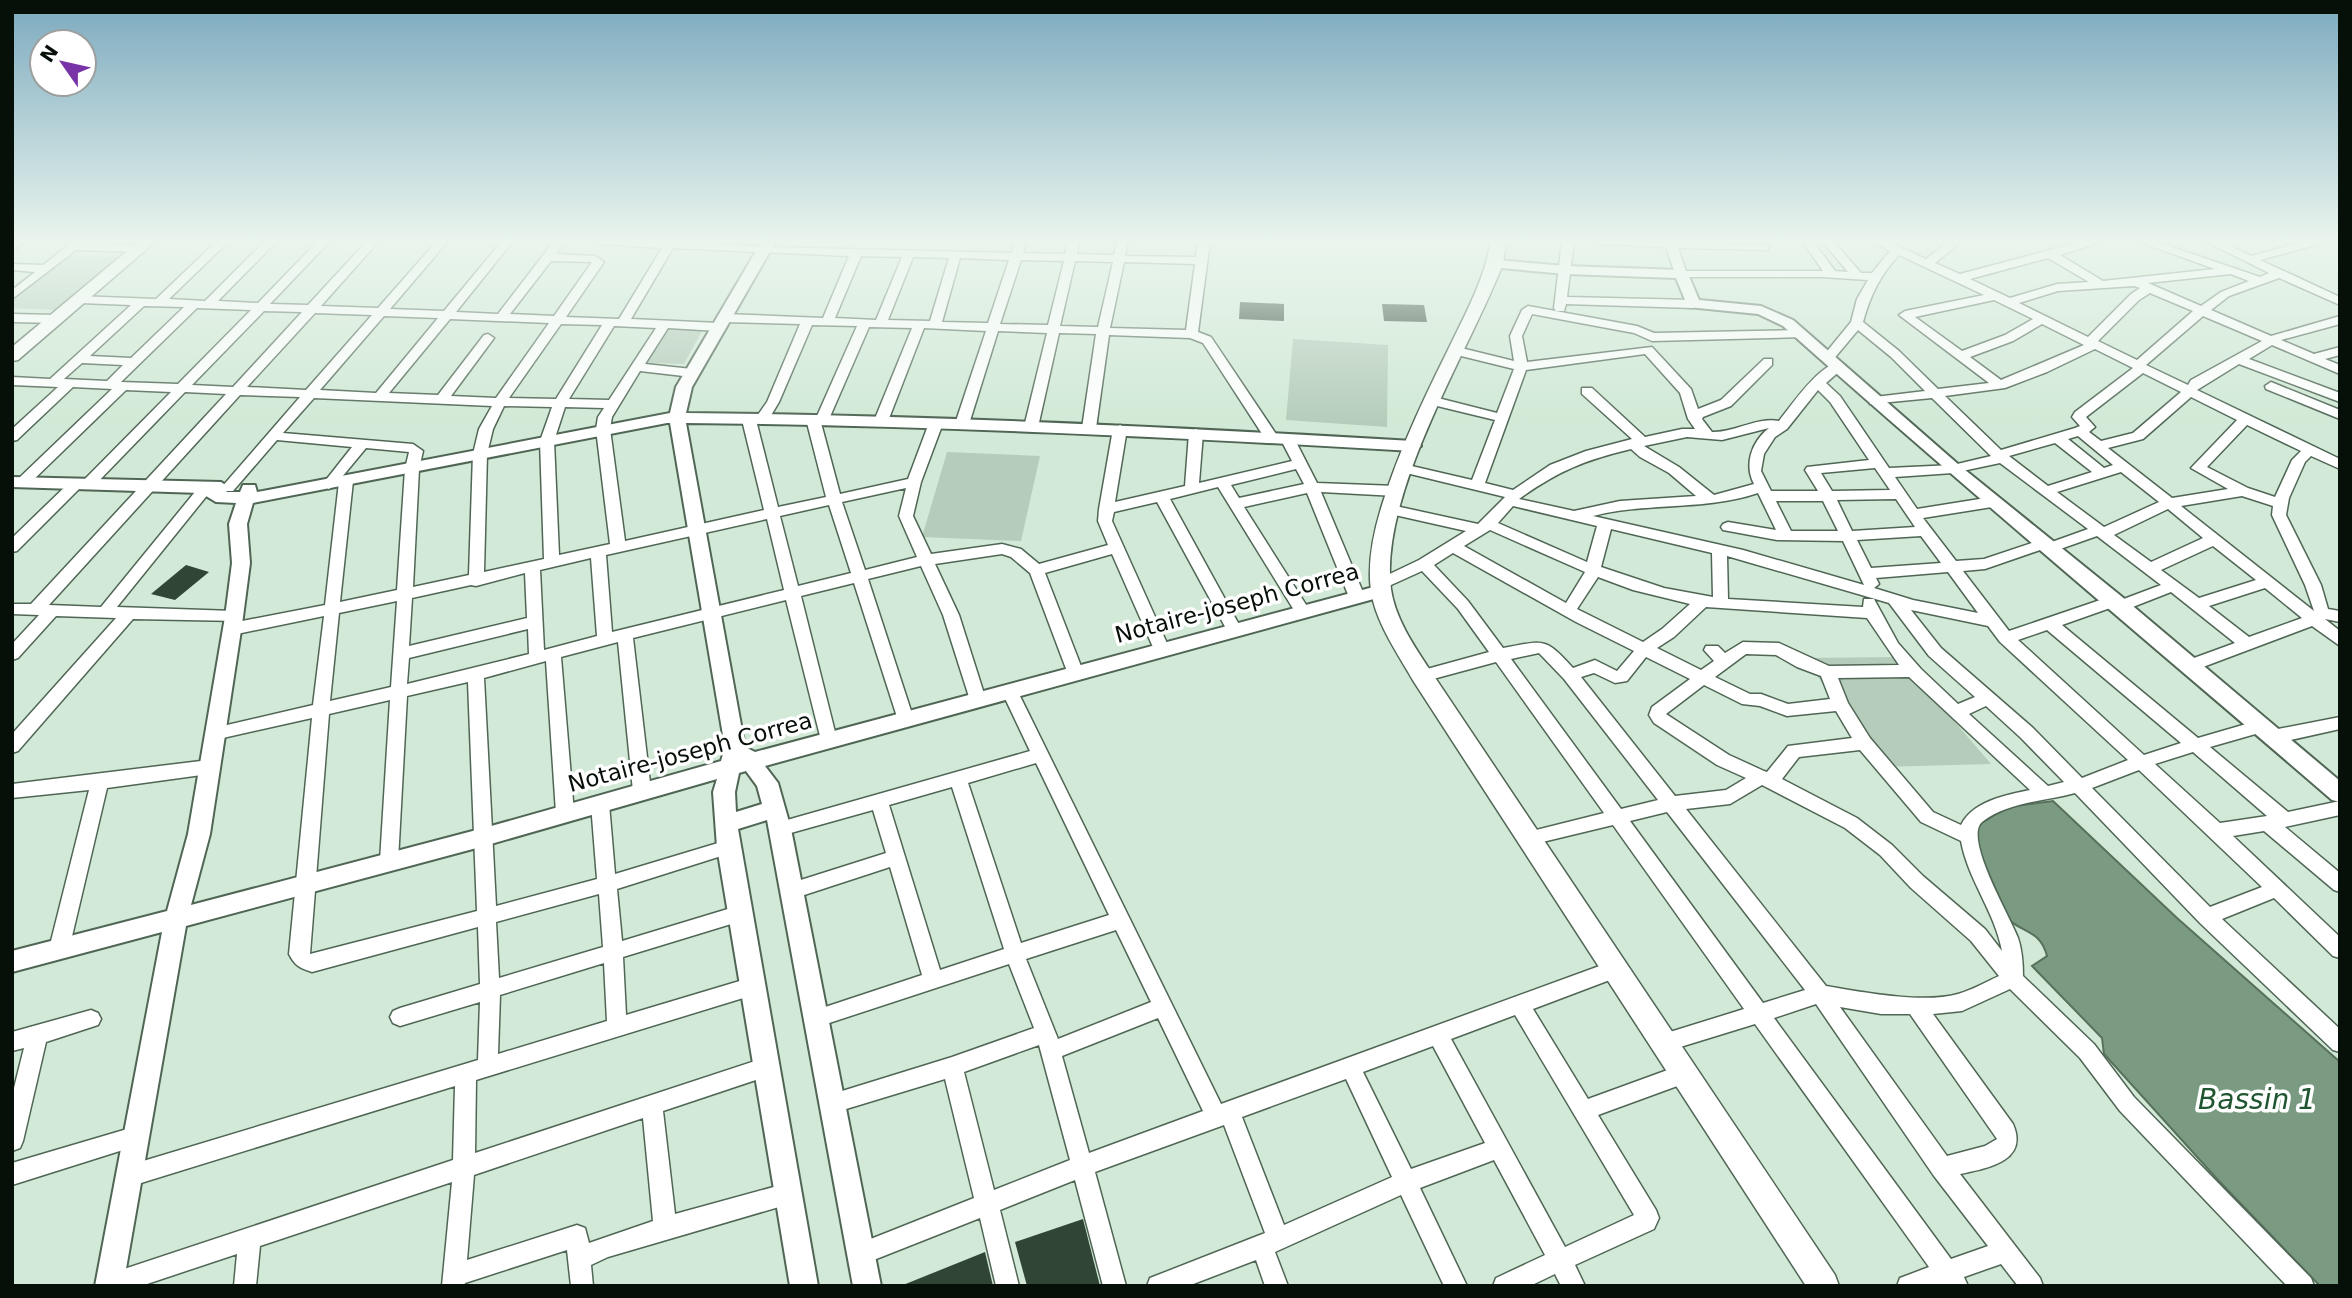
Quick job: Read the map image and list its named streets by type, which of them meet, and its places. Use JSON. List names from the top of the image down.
{
  "streets": {
    "street": ["Notaire-joseph Correa"]
  },
  "water": ["Bassin 1"],
  "north": "top left"
}
